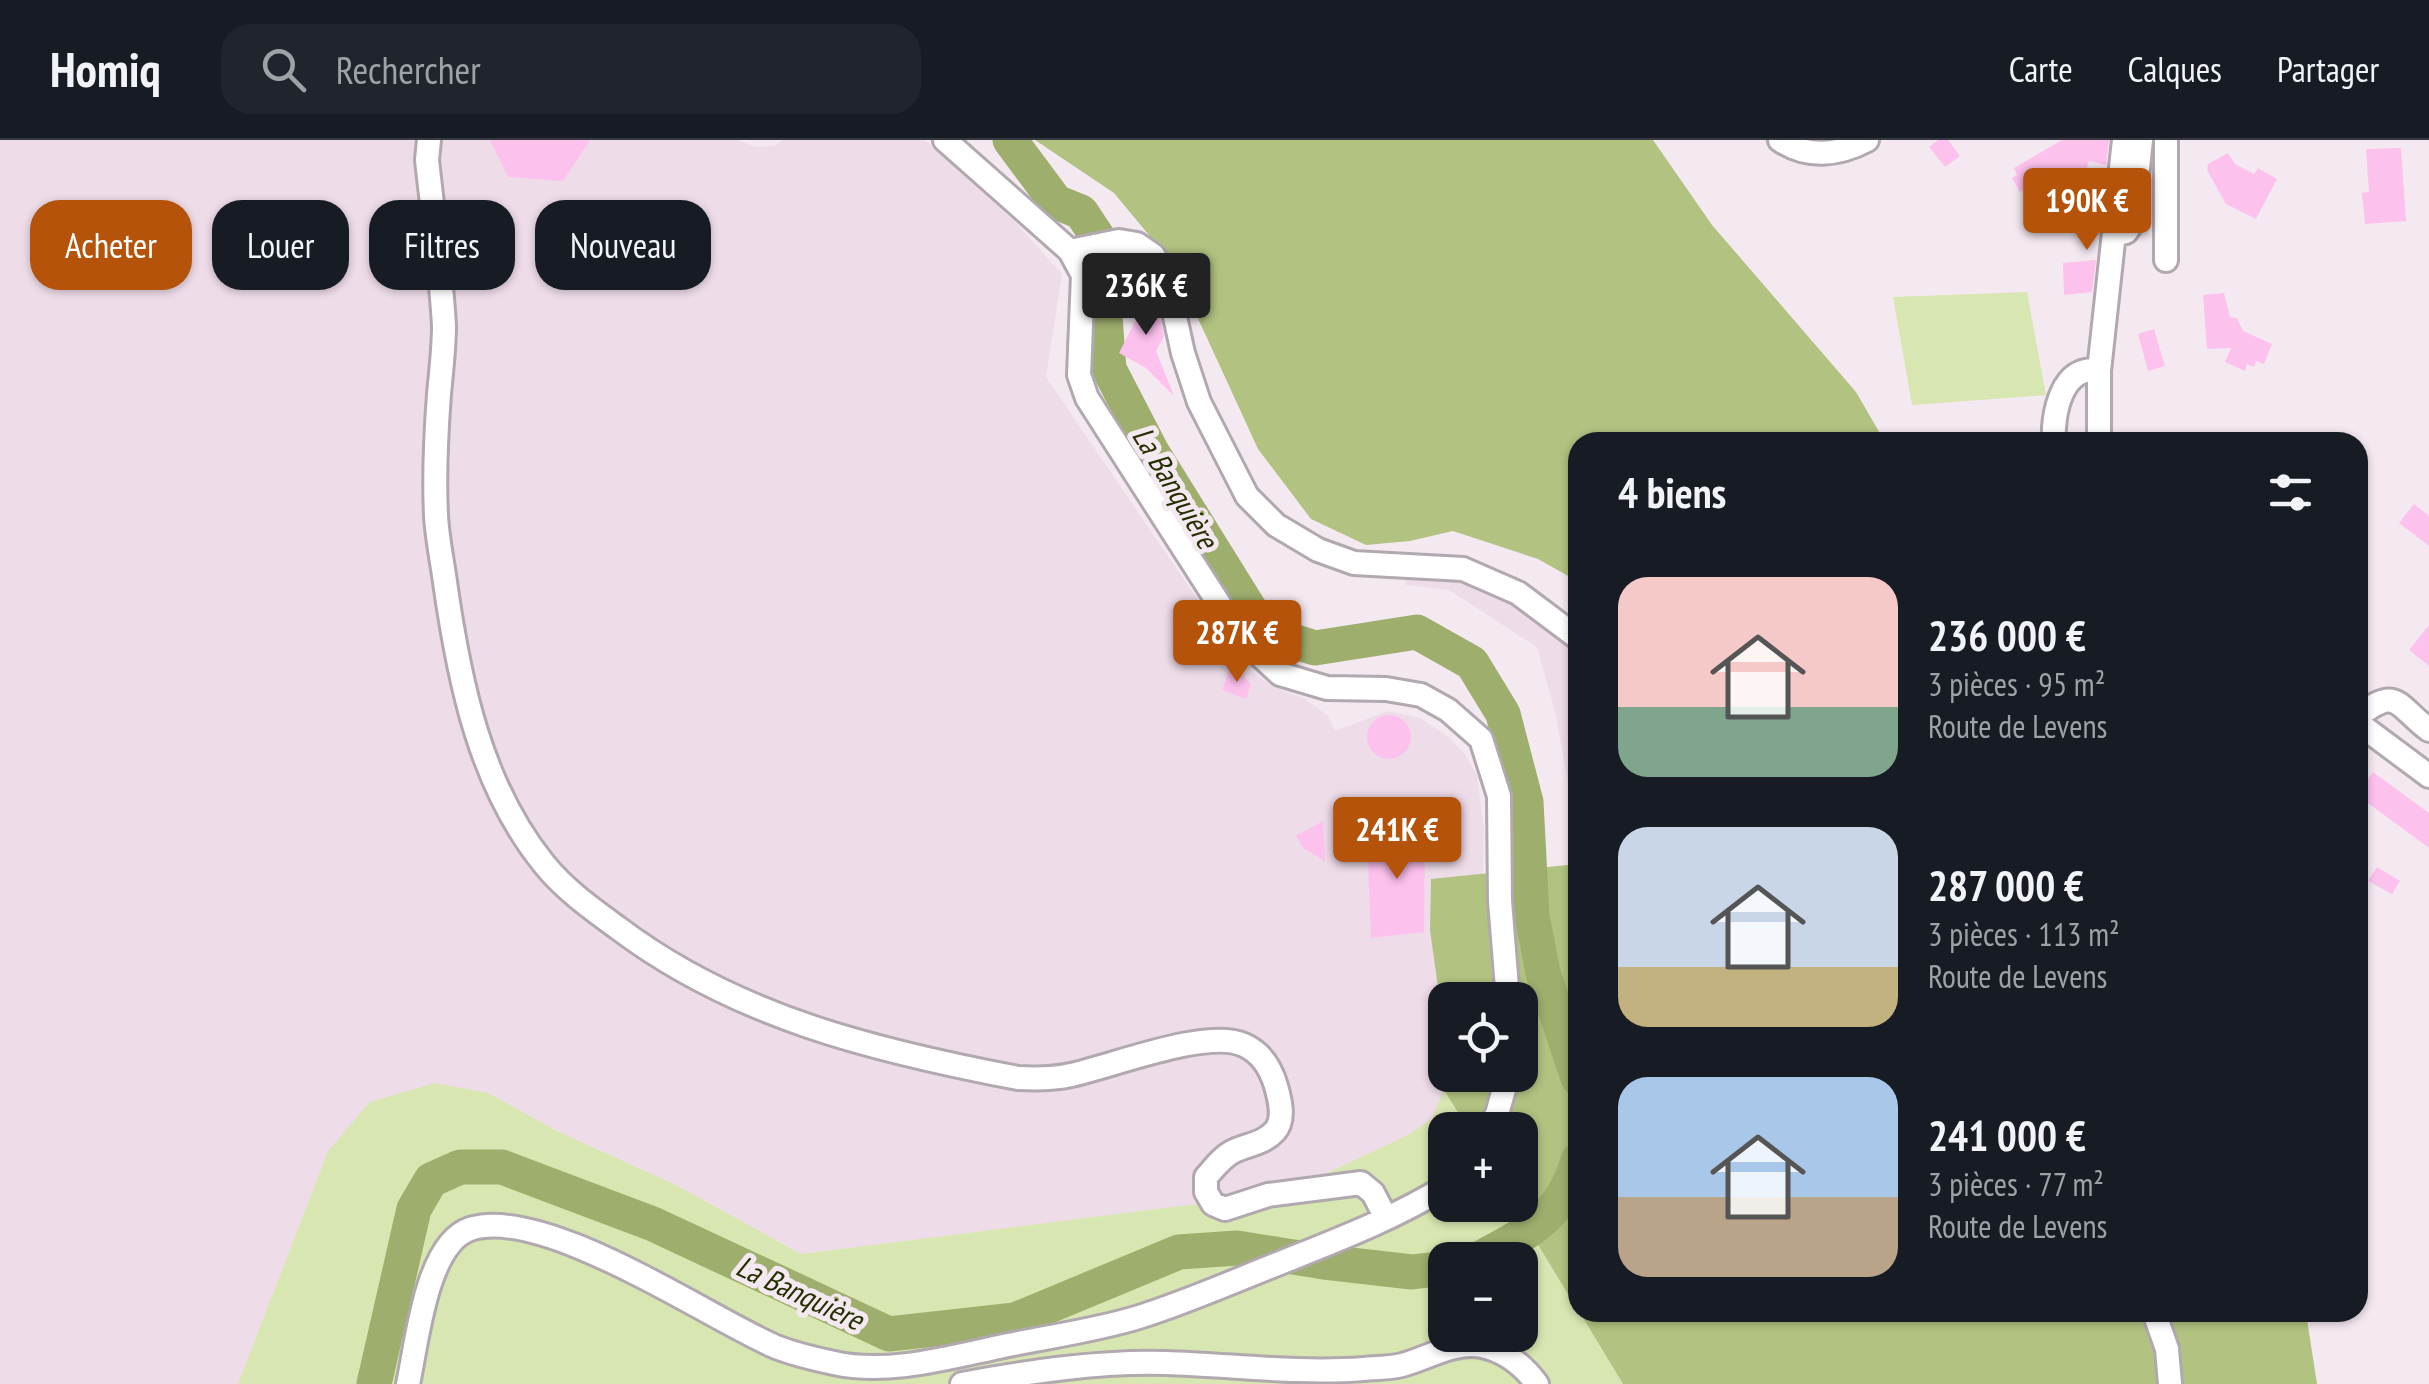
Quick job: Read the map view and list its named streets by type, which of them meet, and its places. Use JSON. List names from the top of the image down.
{
  "water": ["La Banquière"],
  "page": {
    "header": "Homiq",
    "search": "Rechercher",
    "nav": ["Carte", "Calques", "Partager"],
    "price": [
      "190K €",
      "236K €",
      "287K €",
      "241K €"
    ],
    "chip": [
      "Acheter",
      "Louer",
      "Filtres",
      "Nouveau"
    ],
    "heading": "4 biens",
    "list": [
      {
        "name": "236 000 €",
        "note": "3 pièces · 95 m² · Route de Levens"
      },
      {
        "name": "287 000 €",
        "note": "3 pièces · 113 m² · Route de Levens"
      },
      {
        "name": "241 000 €",
        "note": "3 pièces · 77 m² · Route de Levens"
      }
    ],
    "map_buttons": ["+", "−"]
  }
}
